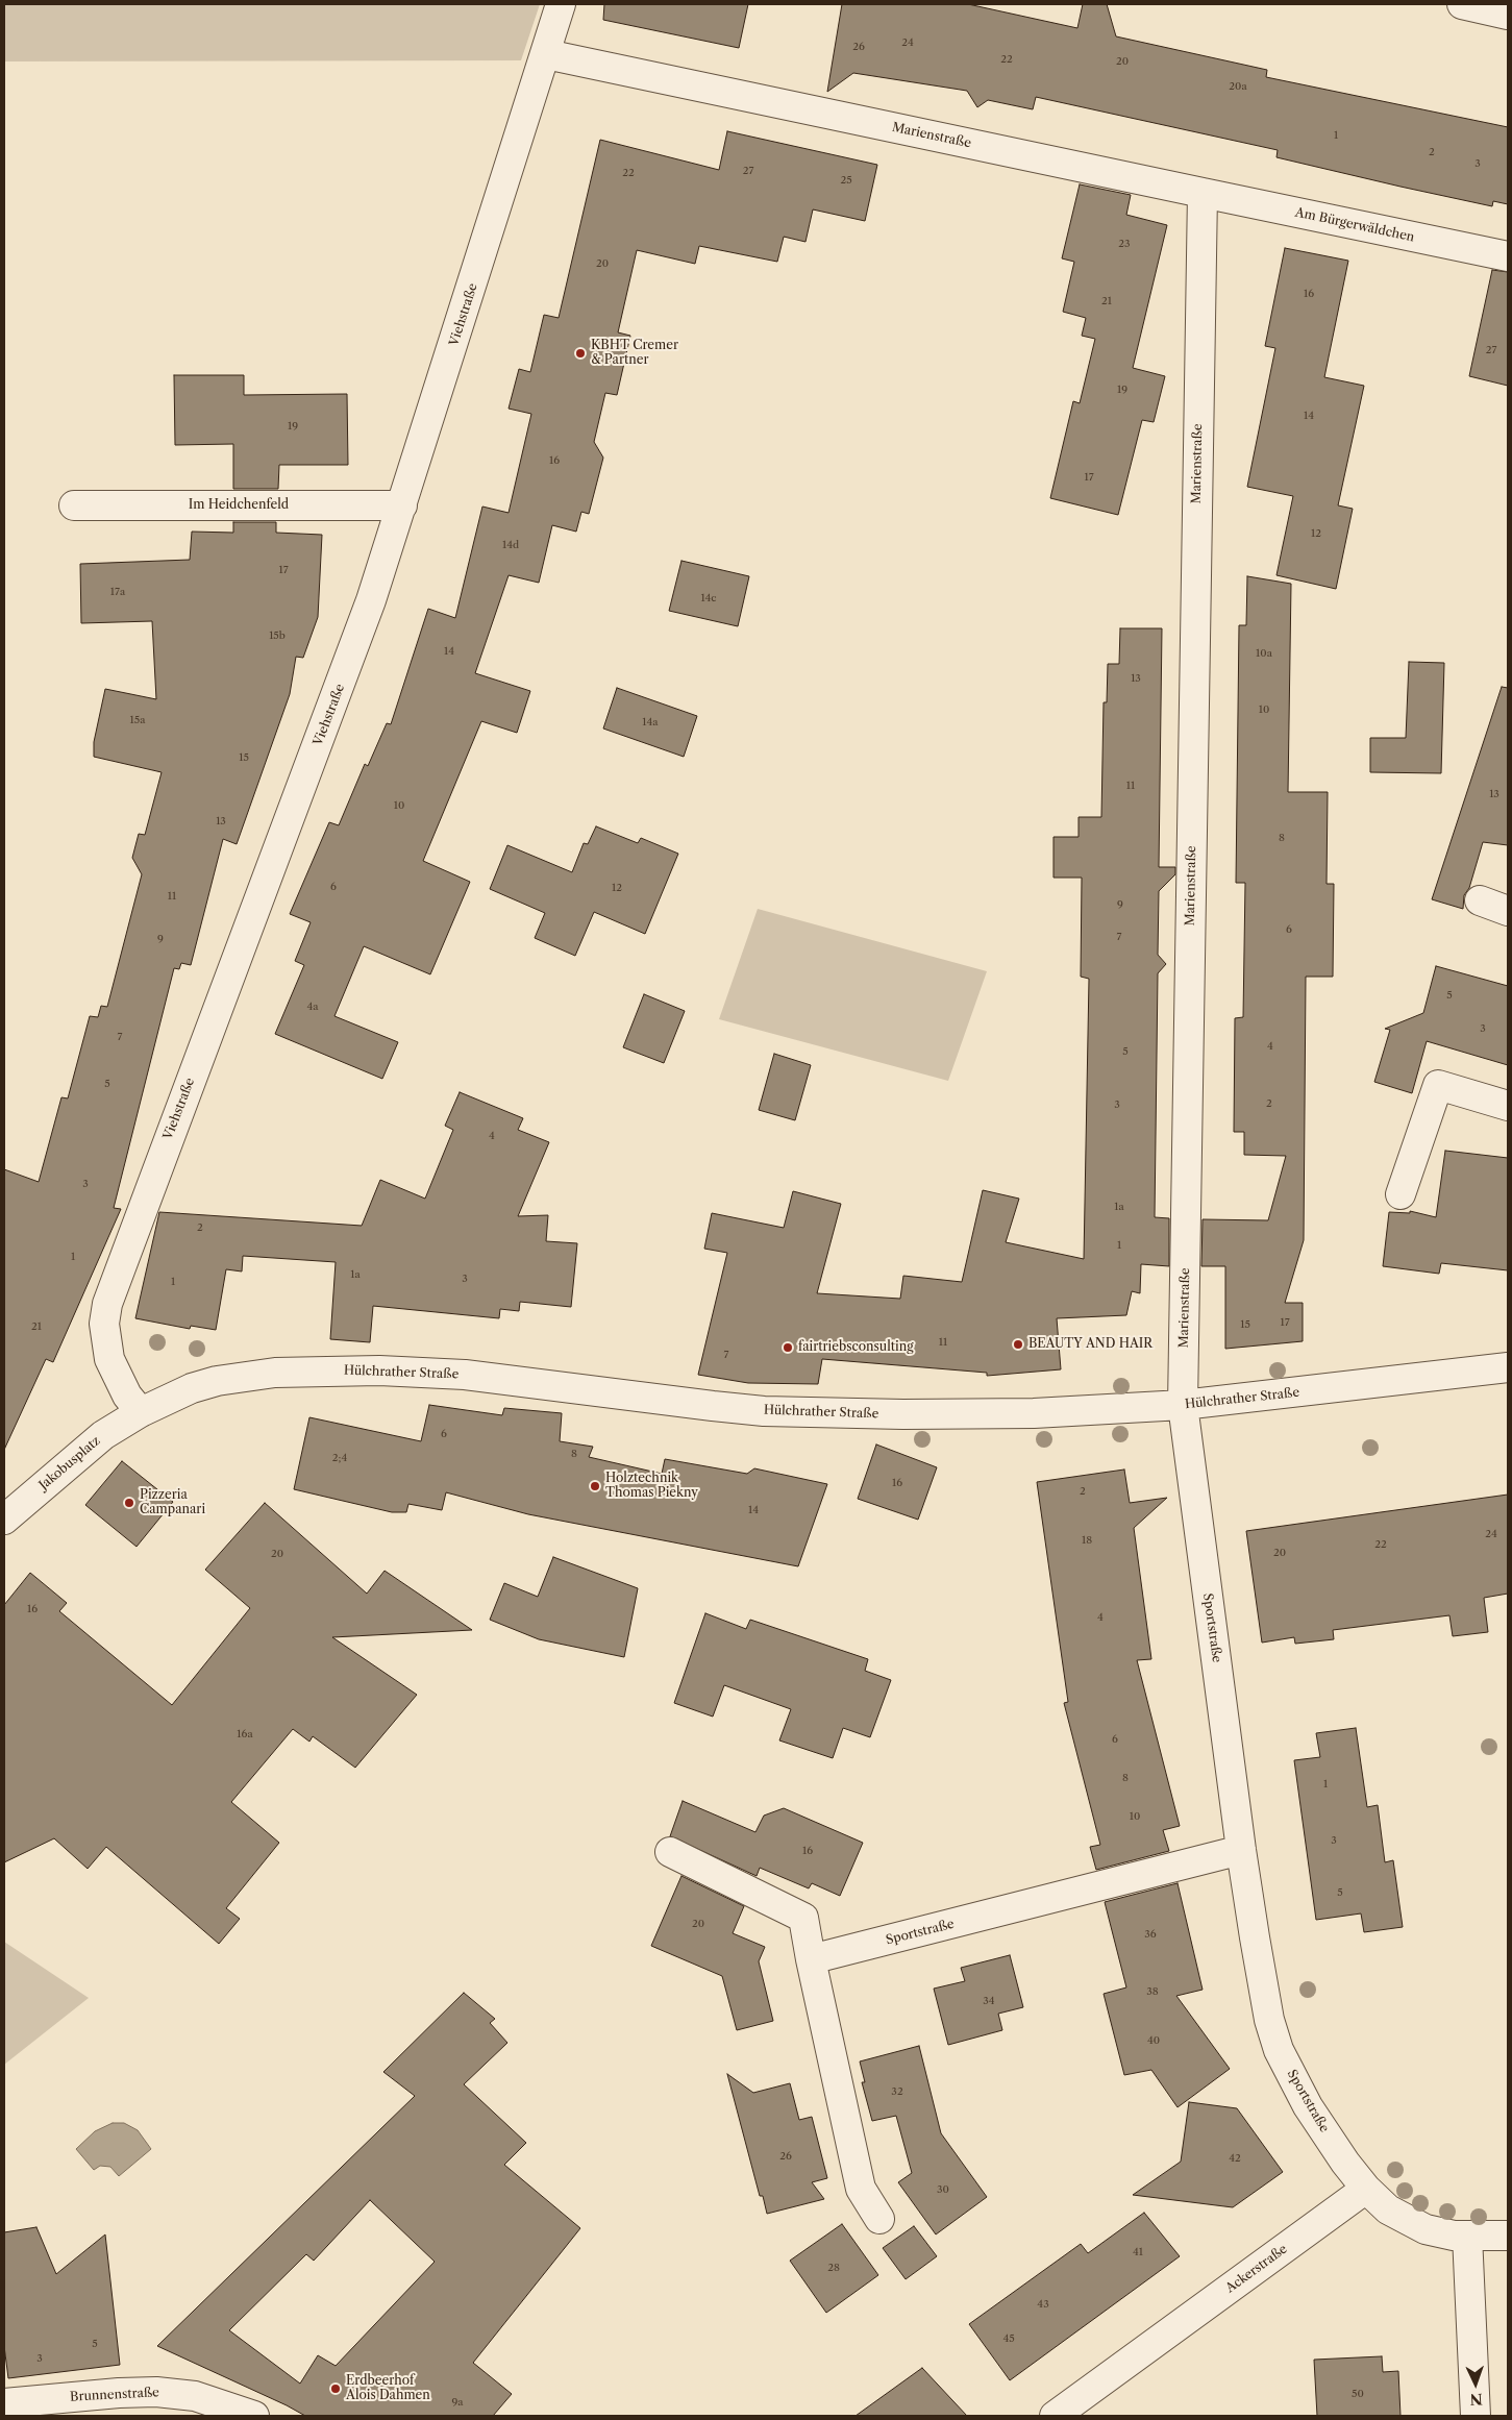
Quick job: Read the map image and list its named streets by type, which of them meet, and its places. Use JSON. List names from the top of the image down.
{
  "streets": {
    "street": [
      "Marienstraße",
      "Am Bürgerwäldchen",
      "Viehstraße",
      "Im Heidchenfeld",
      "Hülchrather Straße",
      "Jakobusplatz",
      "Sportstraße",
      "Ackerstraße",
      "Brunnenstraße"
    ]
  },
  "crossings": [
    ["Marienstraße", "Am Bürgerwäldchen"],
    ["Marienstraße", "Viehstraße"],
    ["Marienstraße", "Hülchrather Straße"],
    ["Marienstraße", "Sportstraße"],
    ["Viehstraße", "Im Heidchenfeld"],
    ["Viehstraße", "Hülchrather Straße"],
    ["Viehstraße", "Jakobusplatz"],
    ["Hülchrather Straße", "Jakobusplatz"],
    ["Hülchrather Straße", "Sportstraße"],
    ["Sportstraße", "Ackerstraße"]
  ],
  "places": [
    "KBHT Cremer & Partner",
    "BEAUTY AND HAIR",
    "fairtriebsconsulting",
    "Holztechnik Thomas Piekny",
    "Pizzeria Campanari",
    "Erdbeerhof Alois Dahmen"
  ],
  "house_numbers": [
    "24",
    "26",
    "22",
    "20",
    "20a",
    "1",
    "2",
    "3",
    "27",
    "22",
    "25",
    "23",
    "20",
    "16",
    "21",
    "27",
    "19",
    "14",
    "19",
    "16",
    "17",
    "12",
    "14d",
    "17",
    "17a",
    "14c",
    "15b",
    "14",
    "10a",
    "13",
    "10",
    "15a",
    "14a",
    "15",
    "11",
    "13",
    "10",
    "13",
    "8",
    "6",
    "12",
    "11",
    "9",
    "6",
    "7",
    "9",
    "5",
    "4a",
    "3",
    "7",
    "4",
    "5",
    "5",
    "2",
    "3",
    "4",
    "3",
    "1a",
    "2",
    "1",
    "1",
    "1a",
    "3",
    "1",
    "17",
    "15",
    "21",
    "11",
    "7",
    "6",
    "8",
    "2;4",
    "16",
    "2",
    "14",
    "24",
    "18",
    "22",
    "20",
    "20",
    "16",
    "4",
    "16a",
    "6",
    "8",
    "1",
    "10",
    "3",
    "16",
    "5",
    "20",
    "36",
    "38",
    "34",
    "40",
    "32",
    "26",
    "42",
    "30",
    "41",
    "28",
    "43",
    "45",
    "5",
    "3",
    "50",
    "9a"
  ],
  "north": "bottom"
}
